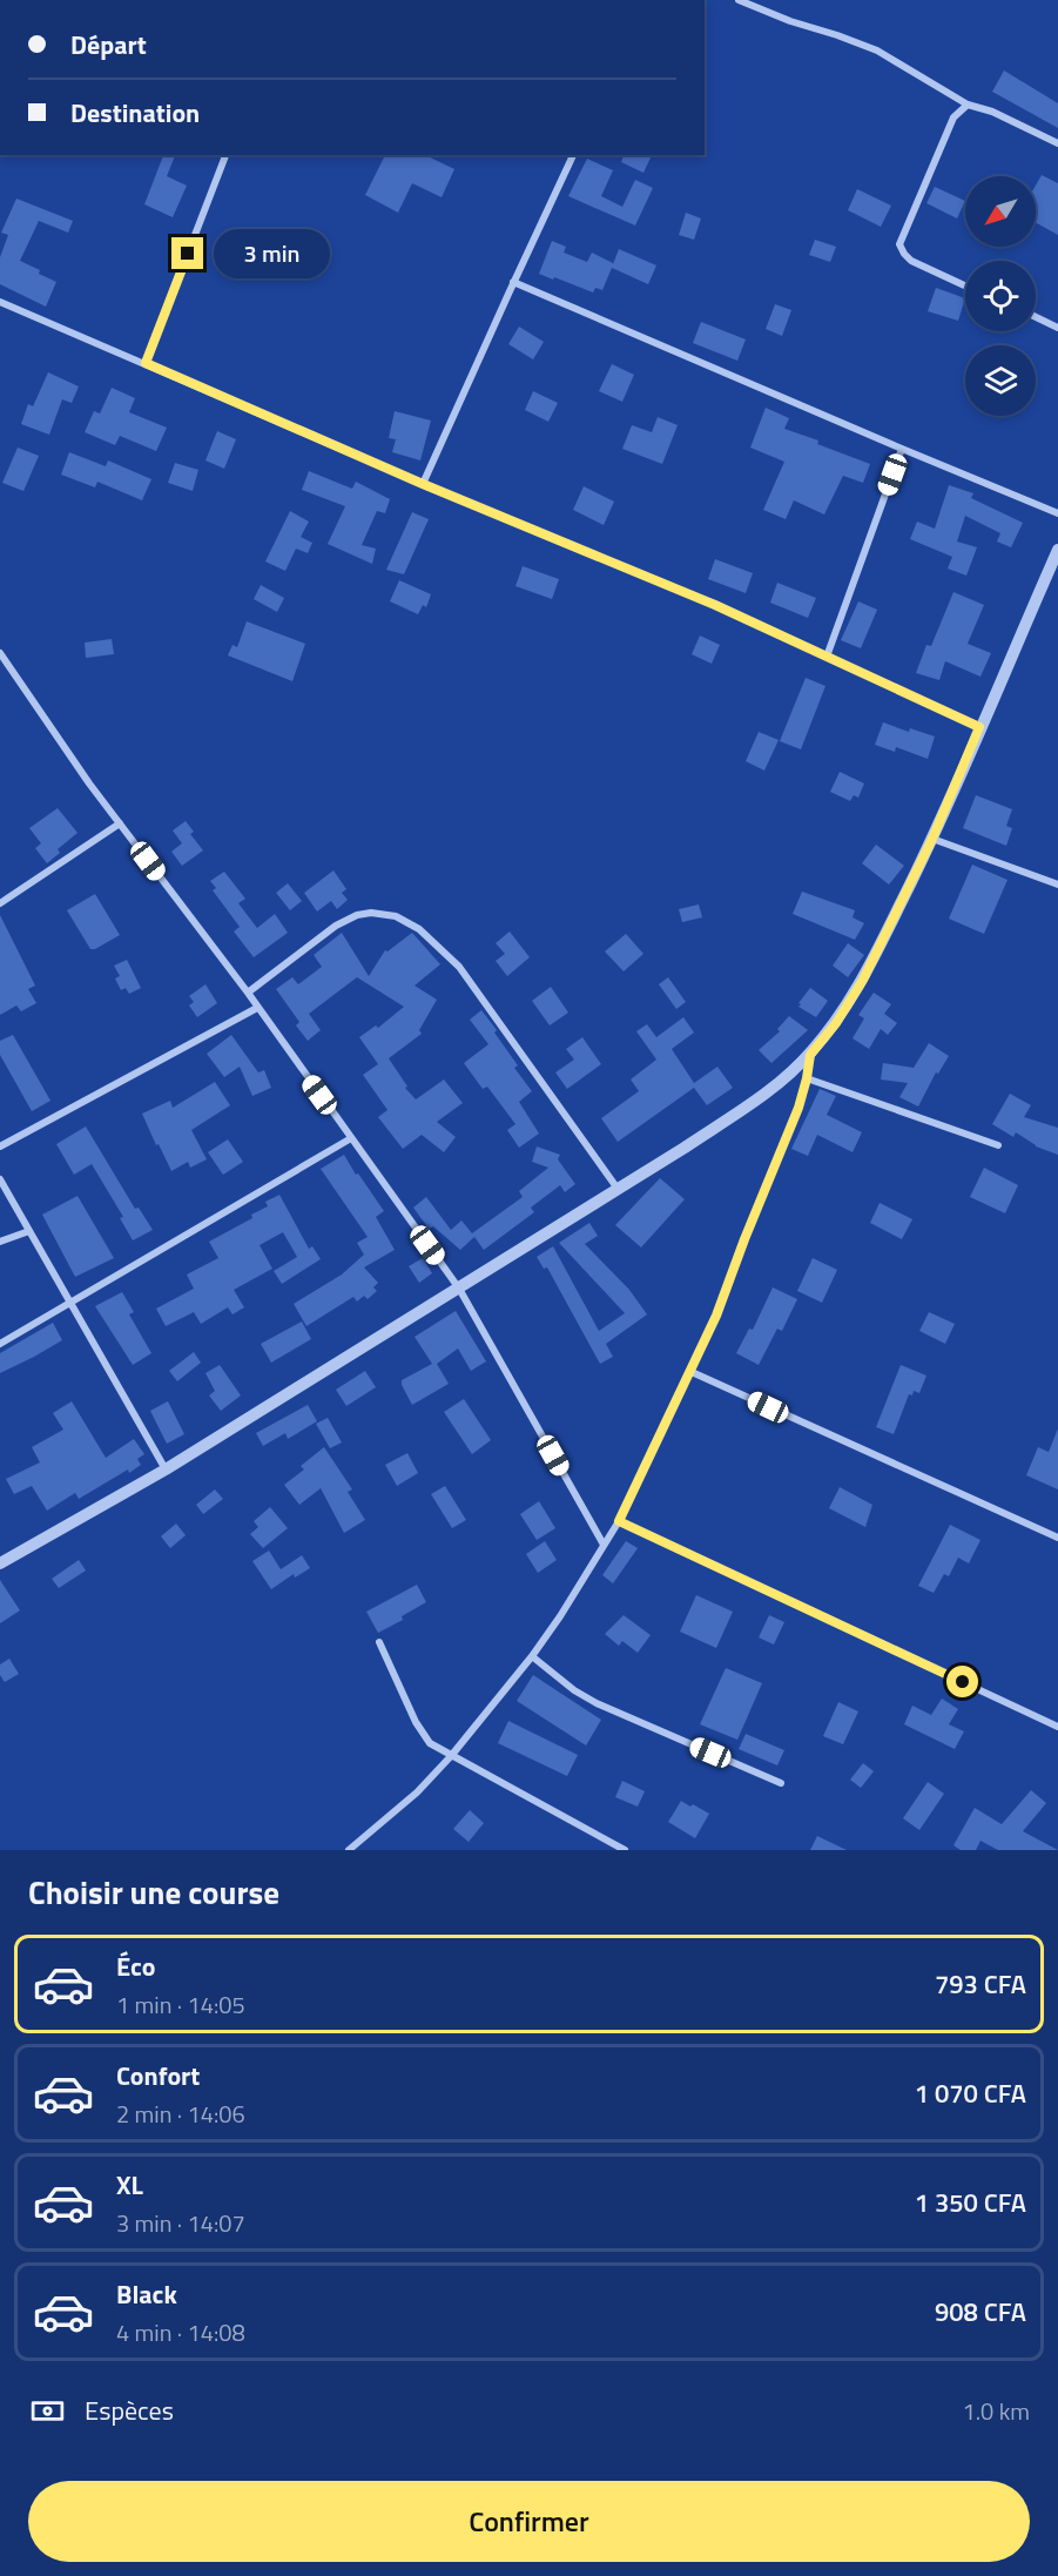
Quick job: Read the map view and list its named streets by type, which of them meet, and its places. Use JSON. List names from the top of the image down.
{
  "north": "bottom left",
  "page": {
    "banner": ["Départ", "Destination"],
    "bubble": "3 min",
    "heading": "Choisir une course",
    "list": [
      {
        "name": "Éco",
        "note": "1 min · 14:05",
        "value": "793 CFA"
      },
      {
        "name": "Confort",
        "note": "2 min · 14:06",
        "value": "1 070 CFA"
      },
      {
        "name": "XL",
        "note": "3 min · 14:07",
        "value": "1 350 CFA"
      },
      {
        "name": "Black",
        "note": "4 min · 14:08",
        "value": "908 CFA"
      }
    ],
    "pay": ["Espèces", "1.0 km"],
    "buttons": "Confirmer"
  }
}
